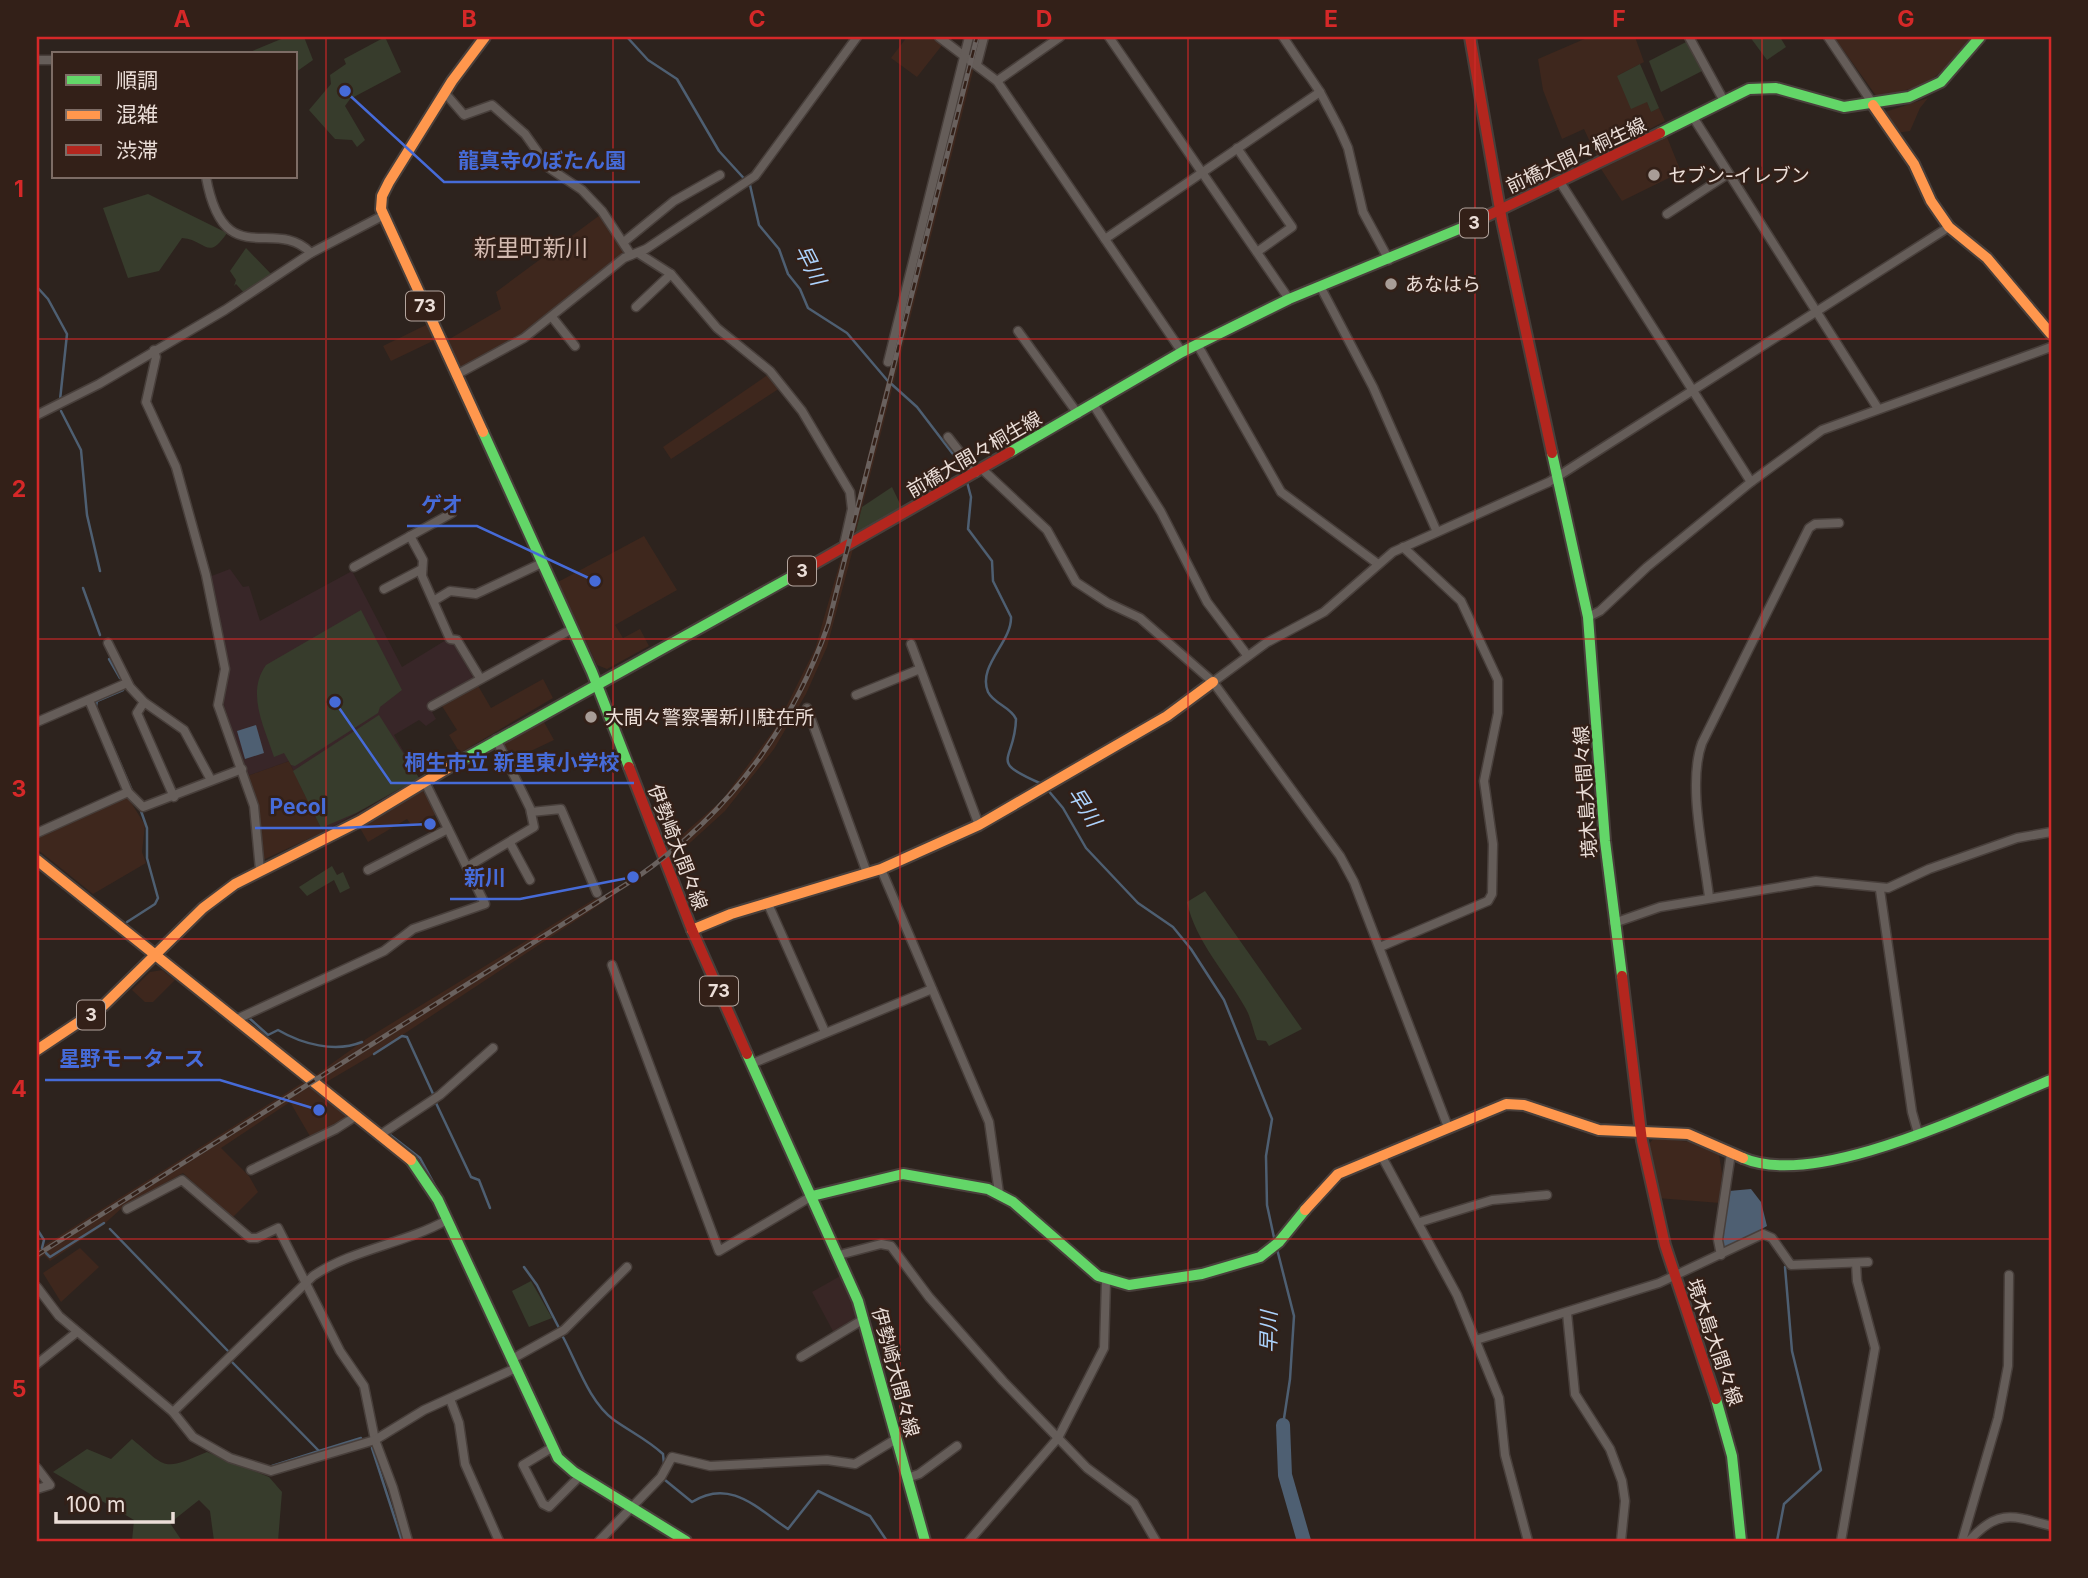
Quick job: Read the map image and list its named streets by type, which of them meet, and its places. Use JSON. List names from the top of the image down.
{
  "streets": {
    "main road": [
      "前橋大間々桐生線",
      "3",
      "73",
      "境木島大間々線",
      "伊勢崎大間々線"
    ]
  },
  "crossings": [
    ["前橋大間々桐生線", "境木島大間々線"],
    ["前橋大間々桐生線", "伊勢崎大間々線"]
  ],
  "districts": ["新里町新川"],
  "water": ["早川"],
  "places": [
    "龍真寺のぼたん園",
    "セブン-イレブン",
    "あなはら",
    "ゲオ",
    "桐生市立 新里東小学校",
    "大間々警察署新川駐在所",
    "Pecol",
    "新川",
    "星野モータース"
  ],
  "legend": ["順調", "混雑", "渋滞"],
  "scale_bar": "100 m",
  "grid": {
    "columns": [
      "A",
      "B",
      "C",
      "D",
      "E",
      "F",
      "G"
    ],
    "rows": [
      "1",
      "2",
      "3",
      "4",
      "5"
    ]
  }
}
